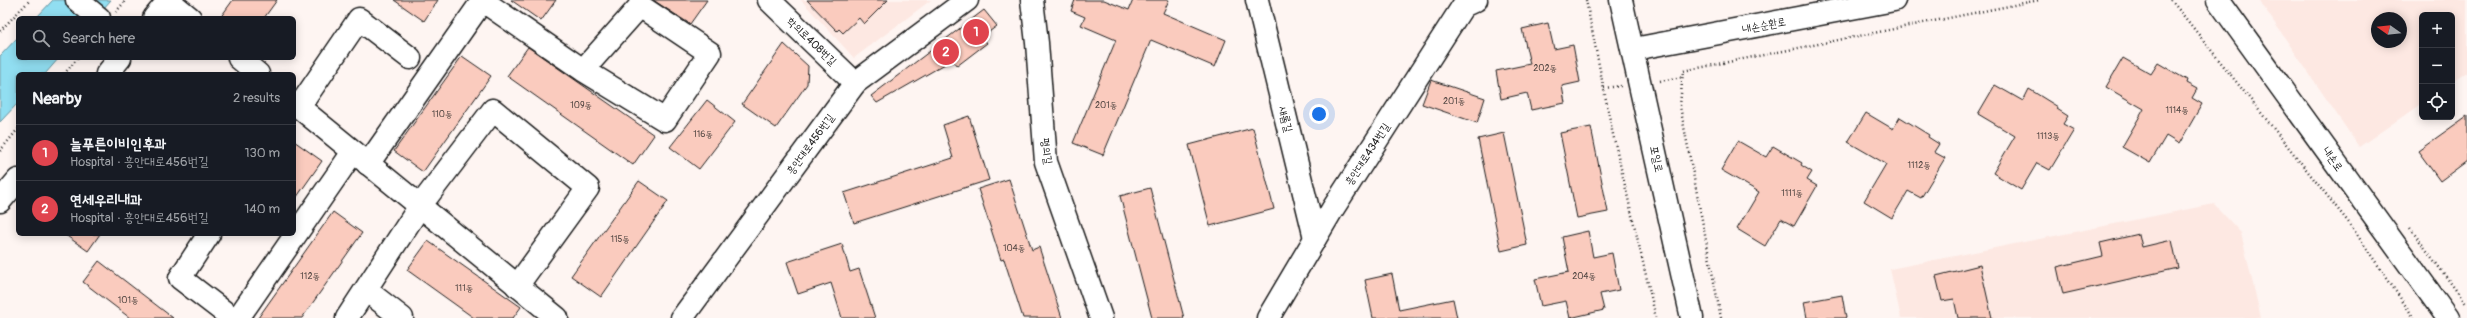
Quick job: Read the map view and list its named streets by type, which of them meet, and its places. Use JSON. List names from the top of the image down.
{
  "streets": {
    "street": [
      "내손순환로",
      "학의로408번길",
      "새롬길",
      "흥안대로456번길",
      "평의길",
      "흥안대로434번길",
      "포일로",
      "내손로"
    ]
  },
  "crossings": [
    ["내손순환로", "포일로"],
    ["학의로408번길", "흥안대로456번길"],
    ["새롬길", "흥안대로434번길"]
  ],
  "house_numbers": [
    "202동",
    "201동",
    "109동",
    "201동",
    "1114동",
    "110동",
    "116동",
    "1113동",
    "1112동",
    "1111동",
    "115동",
    "104동",
    "112동",
    "204동",
    "111동",
    "101동"
  ],
  "north": "left",
  "page": {
    "map_buttons": ["+", "−"],
    "search": "Search here",
    "pins": ["1", "2"],
    "heading": ["Nearby", "2 results"],
    "list": [
      {
        "mark": "1",
        "name": "늘푸른이비인후과",
        "note": "Hospital · 흥안대로456번길",
        "value": "130 m"
      },
      {
        "mark": "2",
        "name": "연세우리내과",
        "note": "Hospital · 흥안대로456번길",
        "value": "140 m"
      }
    ]
  }
}
